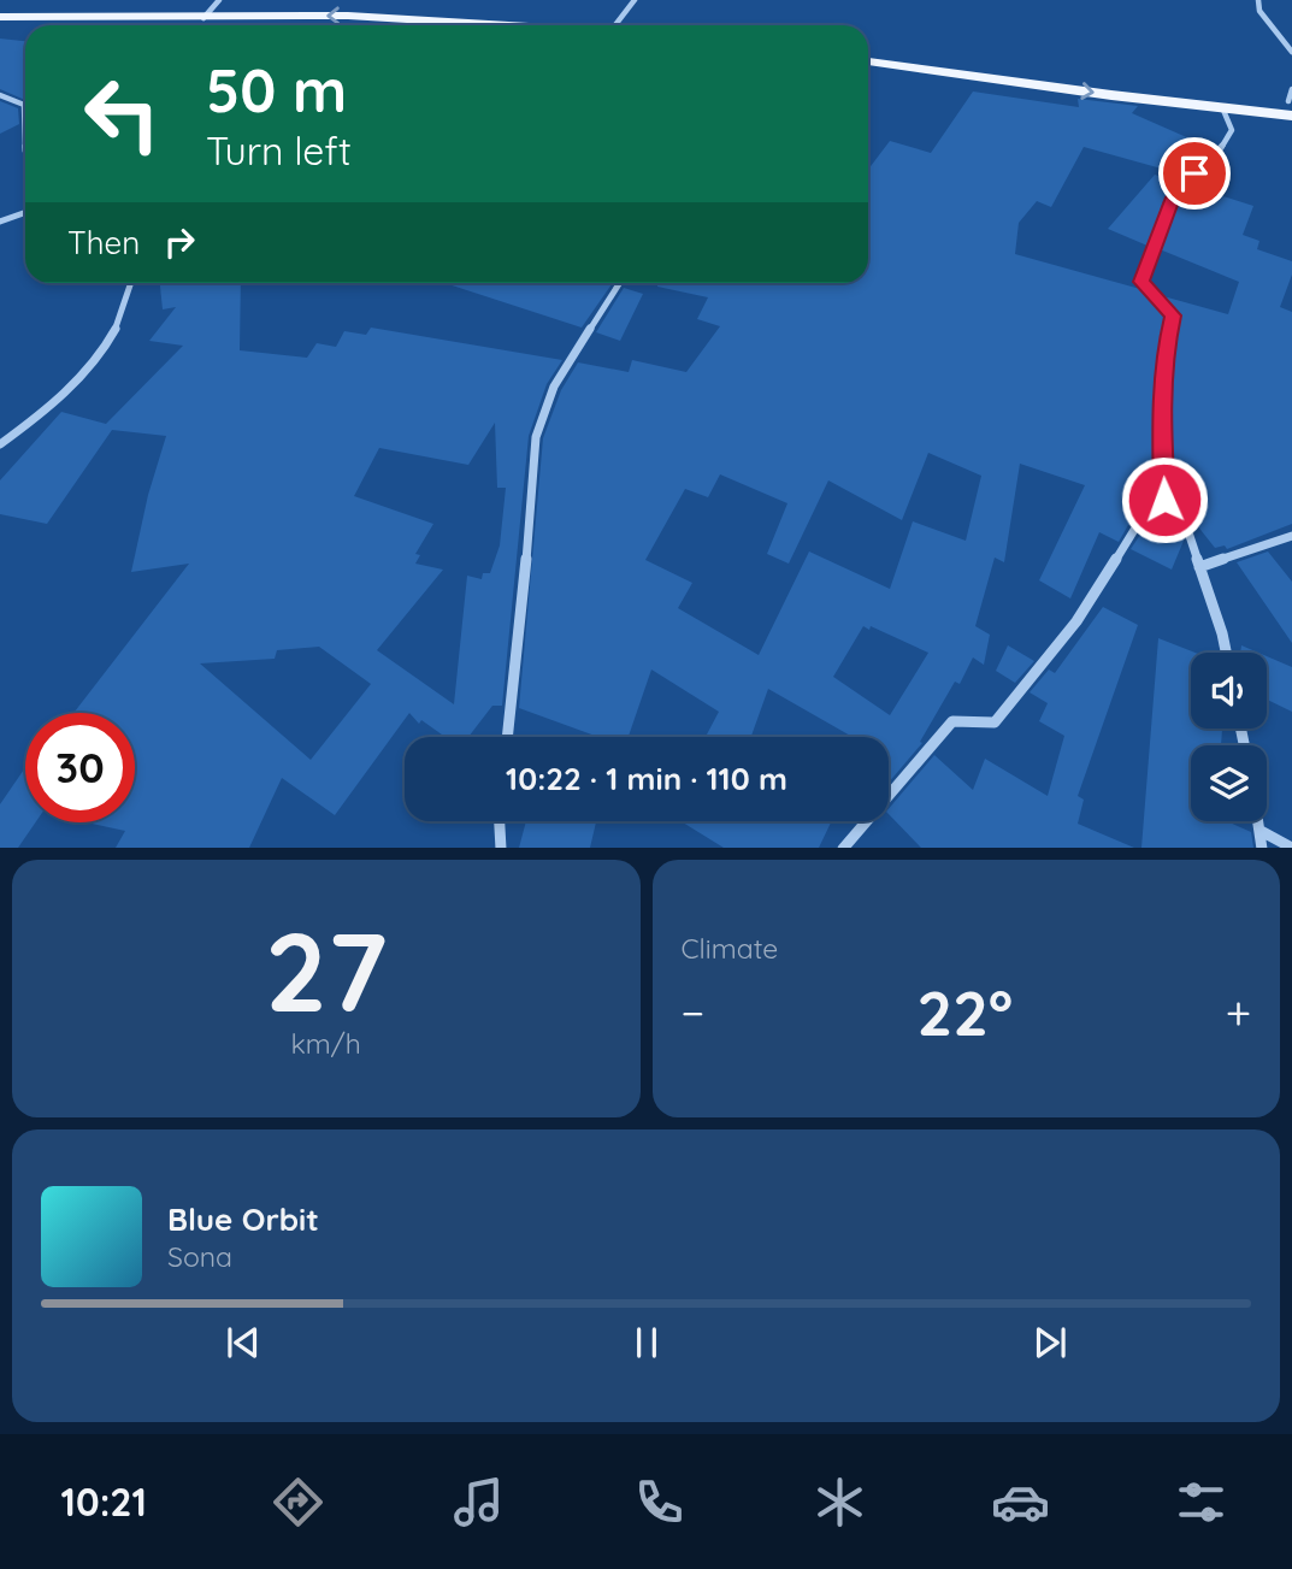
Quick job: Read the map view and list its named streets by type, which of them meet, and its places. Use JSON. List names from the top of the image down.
{
  "page": {
    "turn": ["50 m", "Turn left"],
    "then": "Then",
    "limit": "30",
    "trip": "10:22 · 1 min · 110 m",
    "tile": [
      ["27", "km/h"],
      "Climate"
    ],
    "heat": ["−", "22°", "+"],
    "song": ["Blue Orbit", "Sona"],
    "tabs": "10:21"
  }
}
